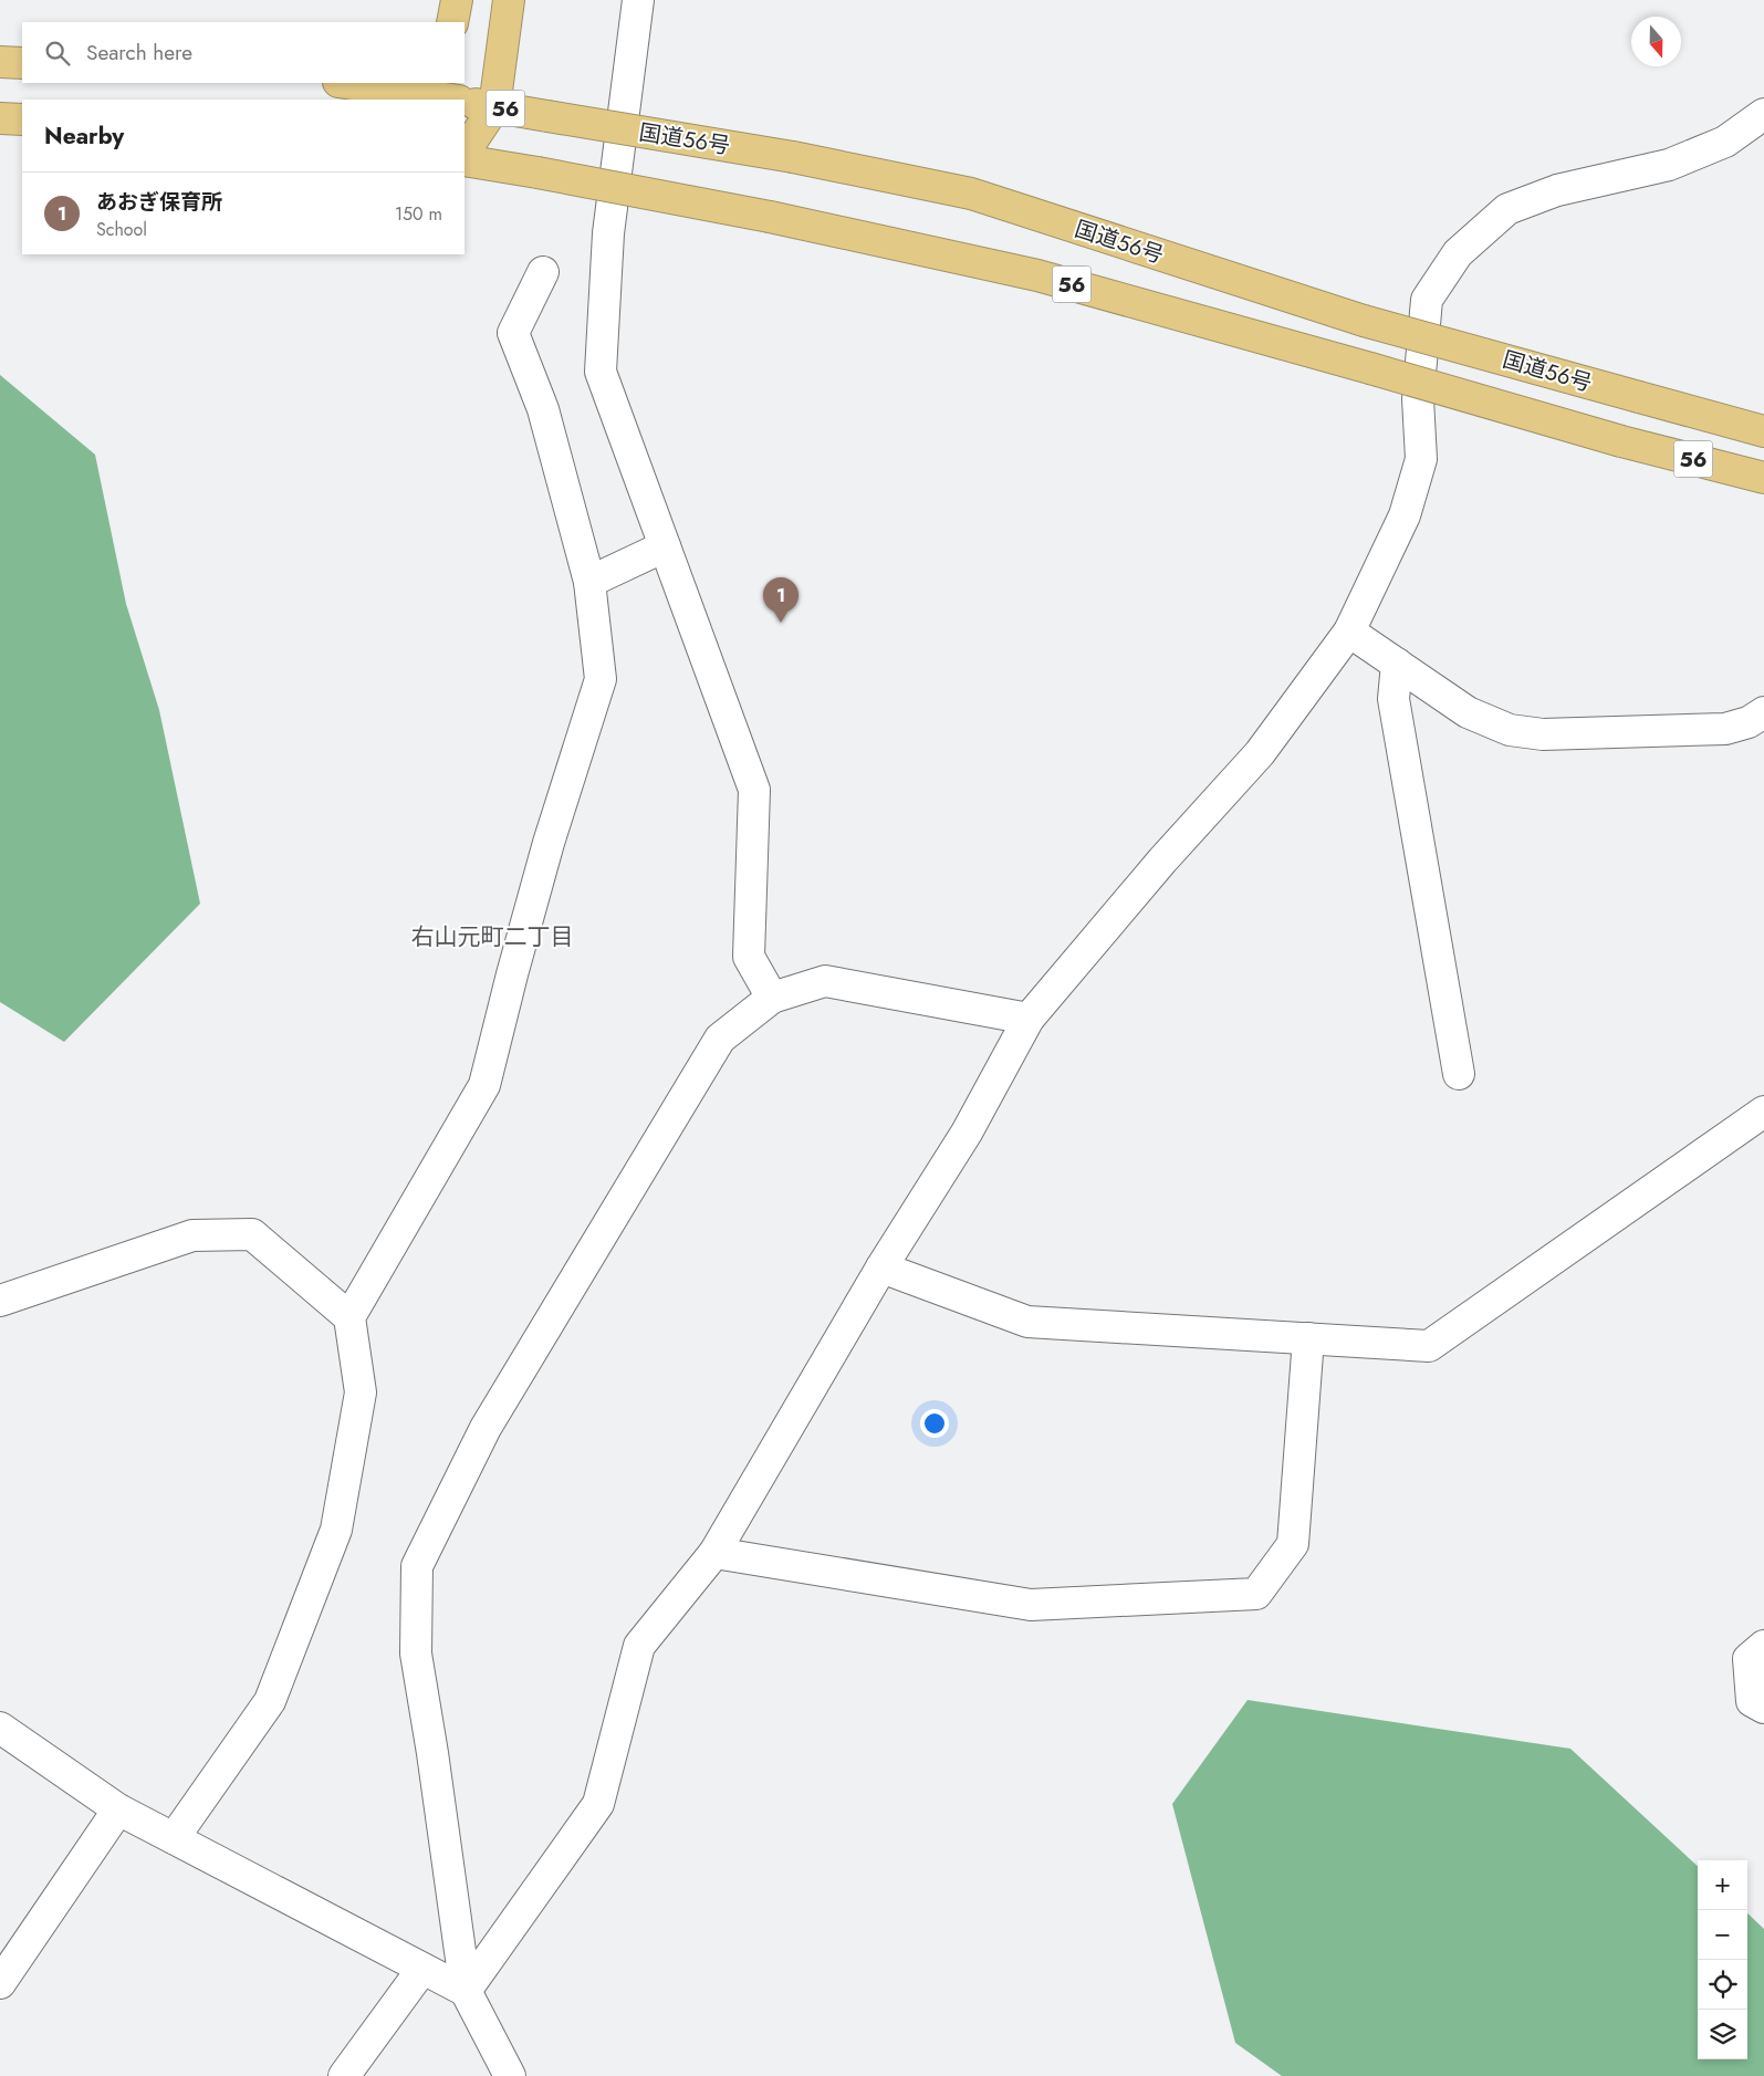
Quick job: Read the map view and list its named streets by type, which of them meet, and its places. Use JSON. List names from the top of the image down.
{
  "streets": {
    "highway": ["56", "国道56号"]
  },
  "districts": ["右山元町二丁目"],
  "north": "bottom",
  "page": {
    "search": "Search here",
    "heading": "Nearby",
    "list": [
      {
        "mark": "1",
        "name": "あおぎ保育所",
        "note": "School",
        "value": "150 m"
      }
    ],
    "pins": "1",
    "map_buttons": ["+", "−"]
  }
}
